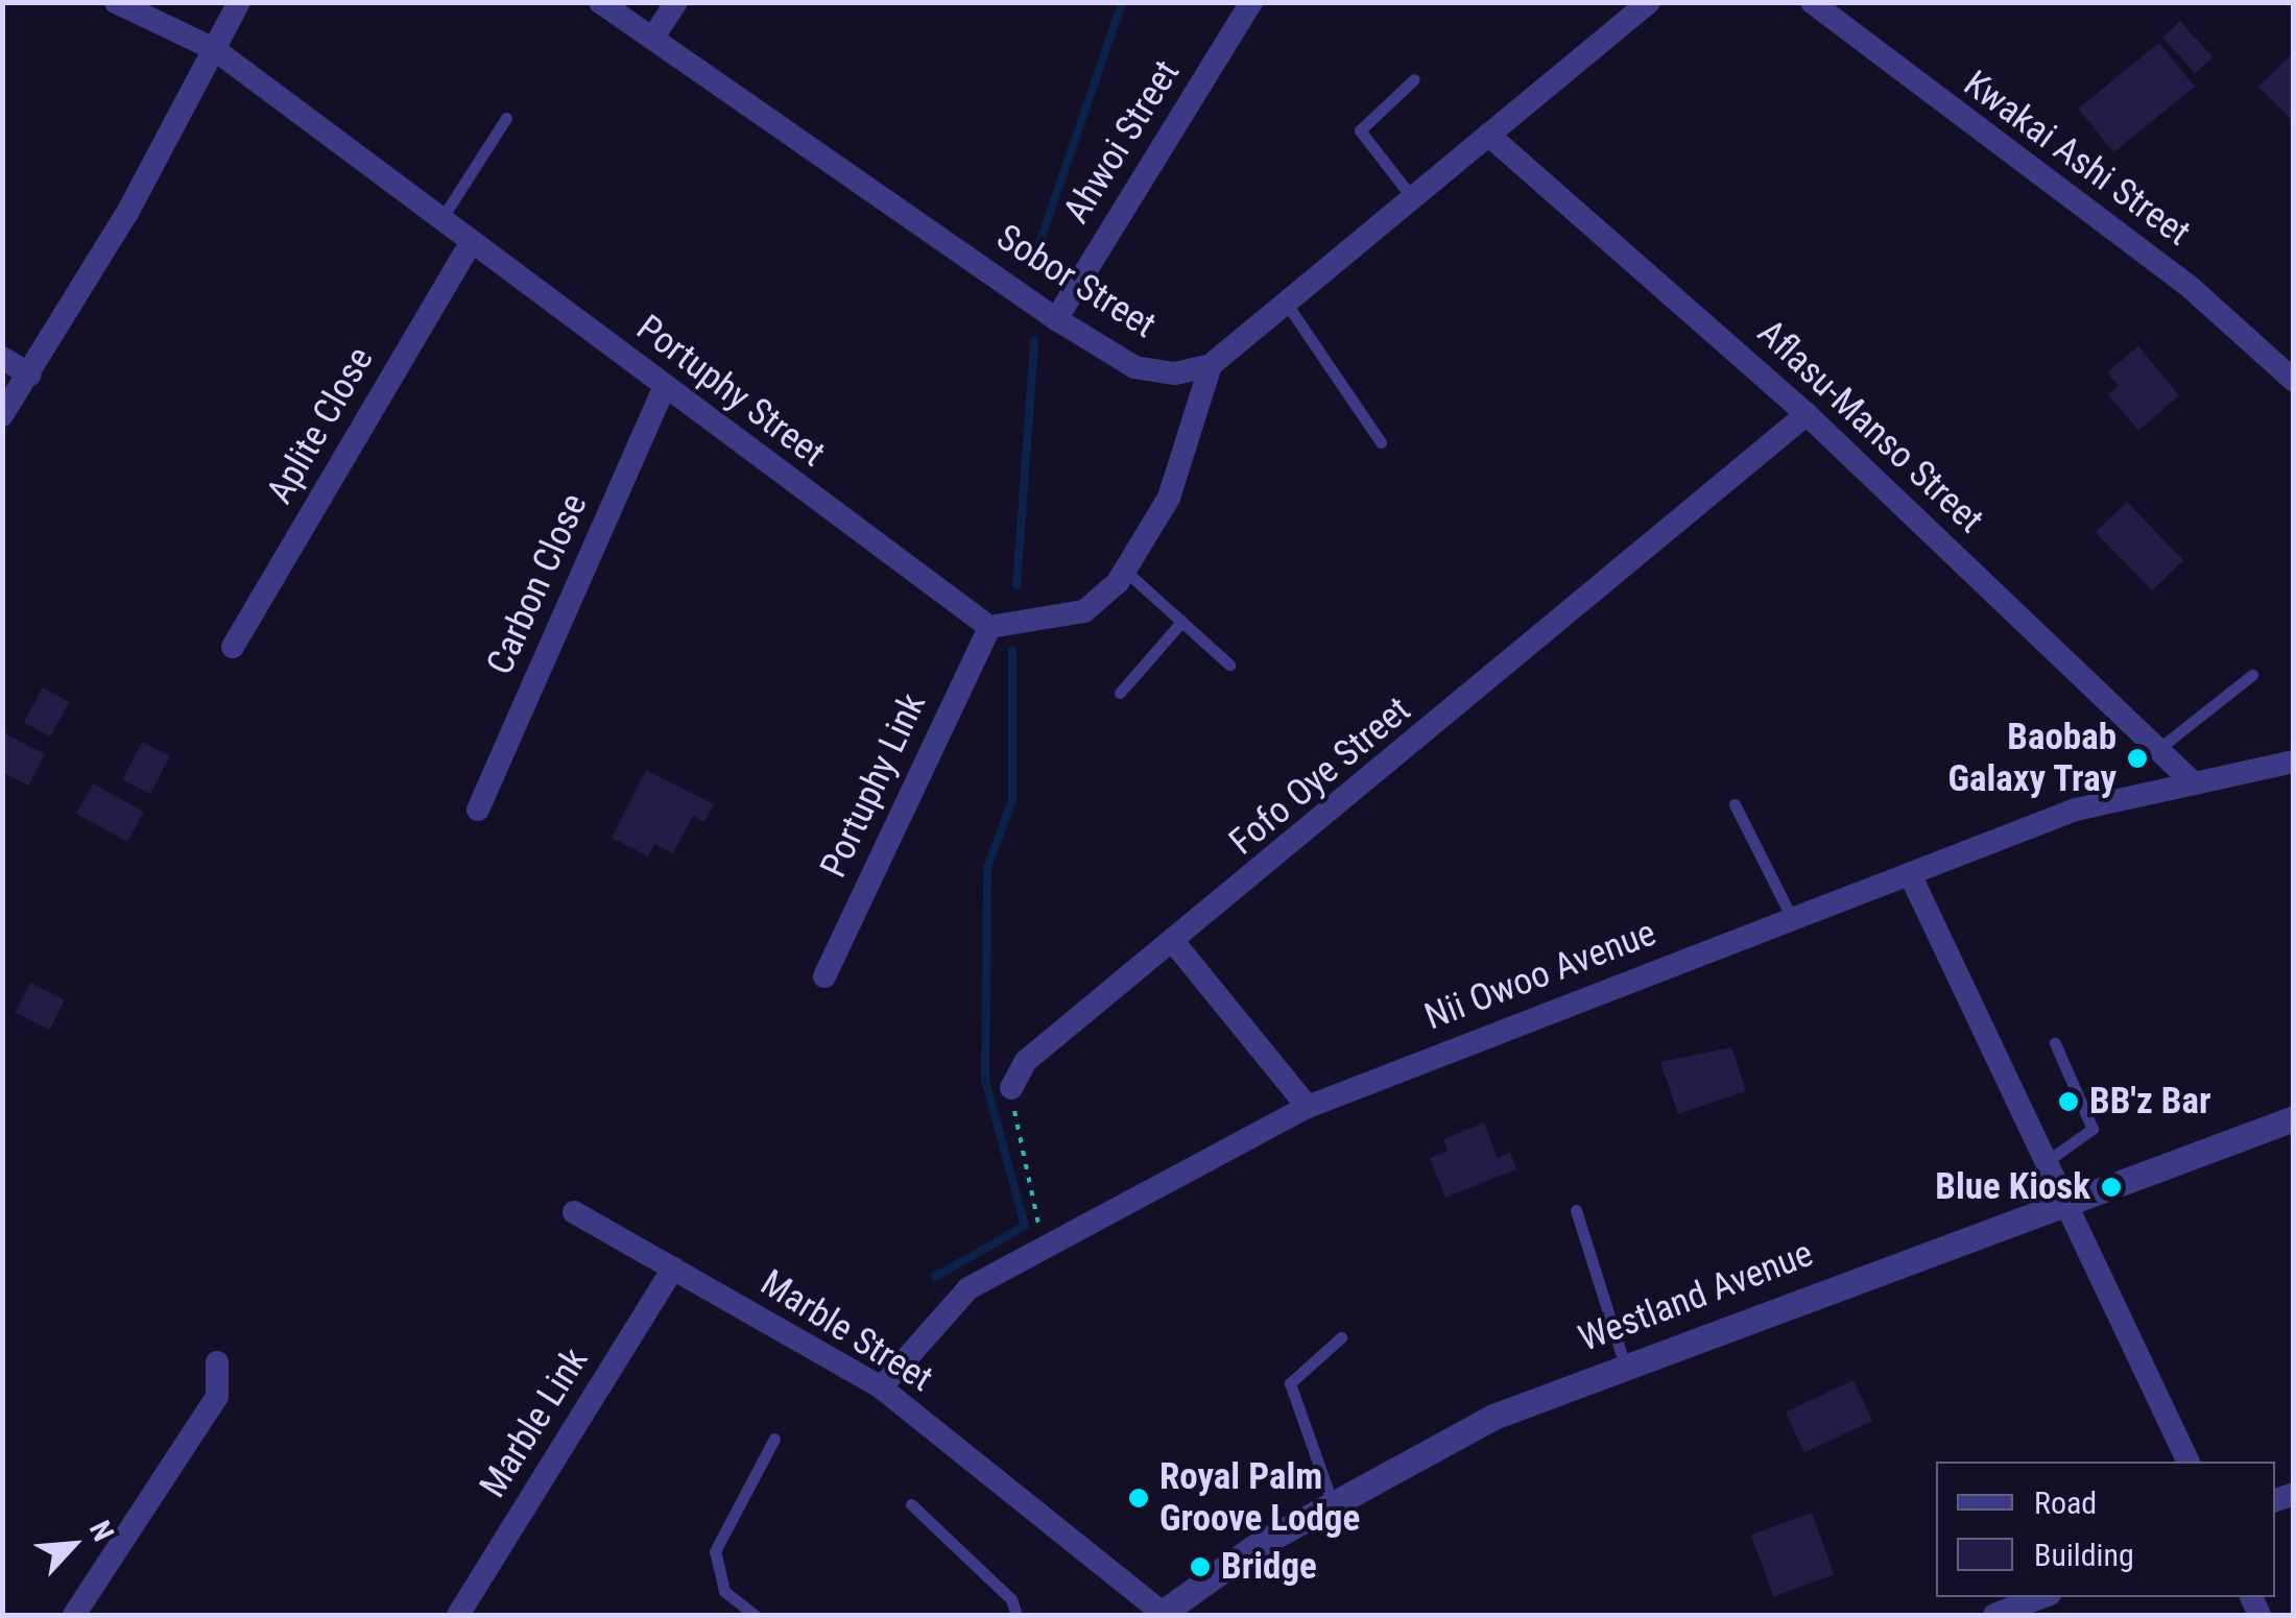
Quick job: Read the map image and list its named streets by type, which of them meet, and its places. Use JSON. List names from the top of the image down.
{
  "streets": {
    "street": [
      "Ahwoi Street",
      "Kwakai Ashi Street",
      "Sobor Street",
      "Portuphy Street",
      "Aplite Close",
      "Aflasu-Manso Street",
      "Carbon Close",
      "Fofo Oye Street",
      "Portuphy Link",
      "Nii Owoo Avenue",
      "Westland Avenue",
      "Marble Street",
      "Marble Link"
    ]
  },
  "crossings": [
    ["Ahwoi Street", "Sobor Street"],
    ["Portuphy Street", "Aplite Close"],
    ["Portuphy Street", "Carbon Close"],
    ["Portuphy Street", "Portuphy Link"],
    ["Aflasu-Manso Street", "Fofo Oye Street"],
    ["Aflasu-Manso Street", "Nii Owoo Avenue"],
    ["Nii Owoo Avenue", "Marble Street"],
    ["Westland Avenue", "Marble Street"],
    ["Marble Street", "Marble Link"]
  ],
  "places": [
    "Baobab Galaxy Tray",
    "BB'z Bar",
    "Blue Kiosk",
    "Royal Palm Groove Lodge",
    "Bridge"
  ],
  "legend": ["Road", "Building"],
  "north": "top right"
}
